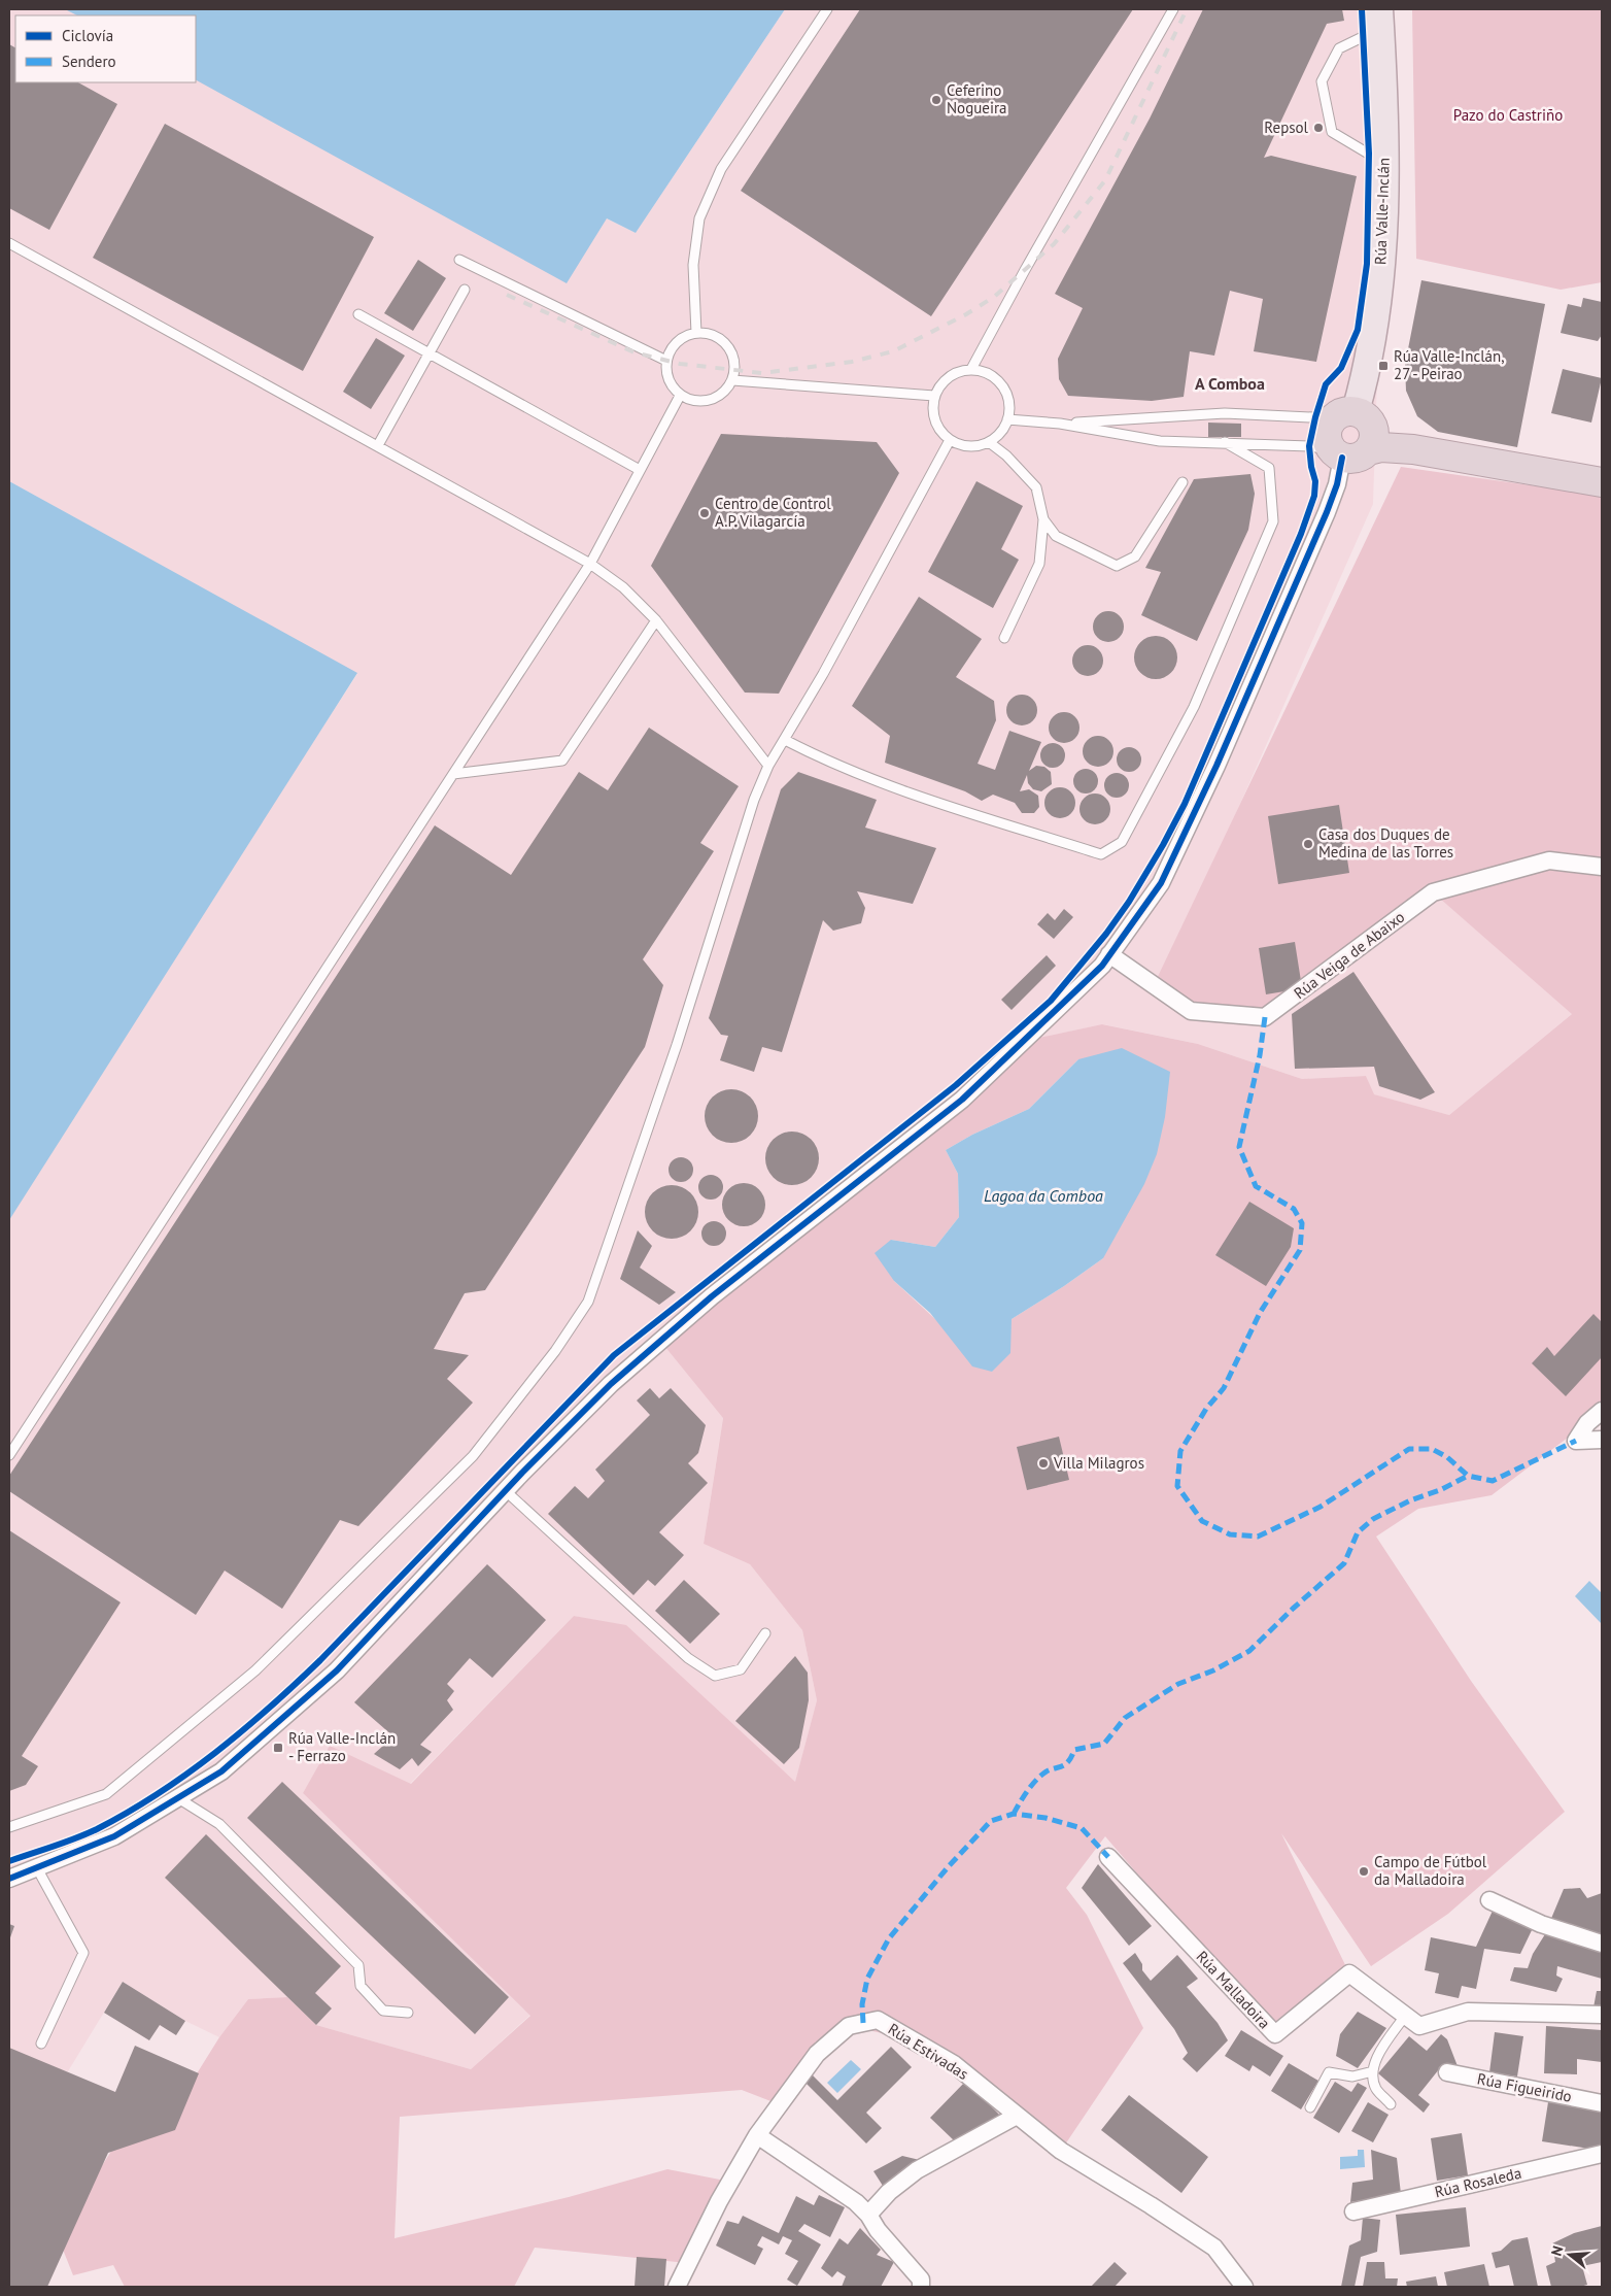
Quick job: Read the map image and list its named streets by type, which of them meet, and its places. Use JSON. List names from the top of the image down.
{
  "streets": {
    "main road": ["Rúa Valle-Inclán"],
    "street": [
      "Rúa Veiga de Abaixo",
      "Rúa Malladoira",
      "Rúa Estivadas",
      "Rúa Figueirido",
      "Rúa Rosaleda"
    ]
  },
  "districts": ["A Comboa"],
  "water": ["Lagoa da Comboa"],
  "parks": ["Pazo do Castriño"],
  "places": {
    "other": [
      "Ceferino Nogueira",
      "Repsol",
      "Centro de Control A.P. Vilagarcía",
      "Casa dos Duques de Medina de las Torres",
      "Villa Milagros",
      "Campo de Fútbol da Malladoira"
    ],
    "transit": ["Rúa Valle-Inclán, 27 - Peirao", "Rúa Valle-Inclán - Ferrazo"]
  },
  "legend": ["Ciclovía", "Sendero"],
  "north": "left"
}
